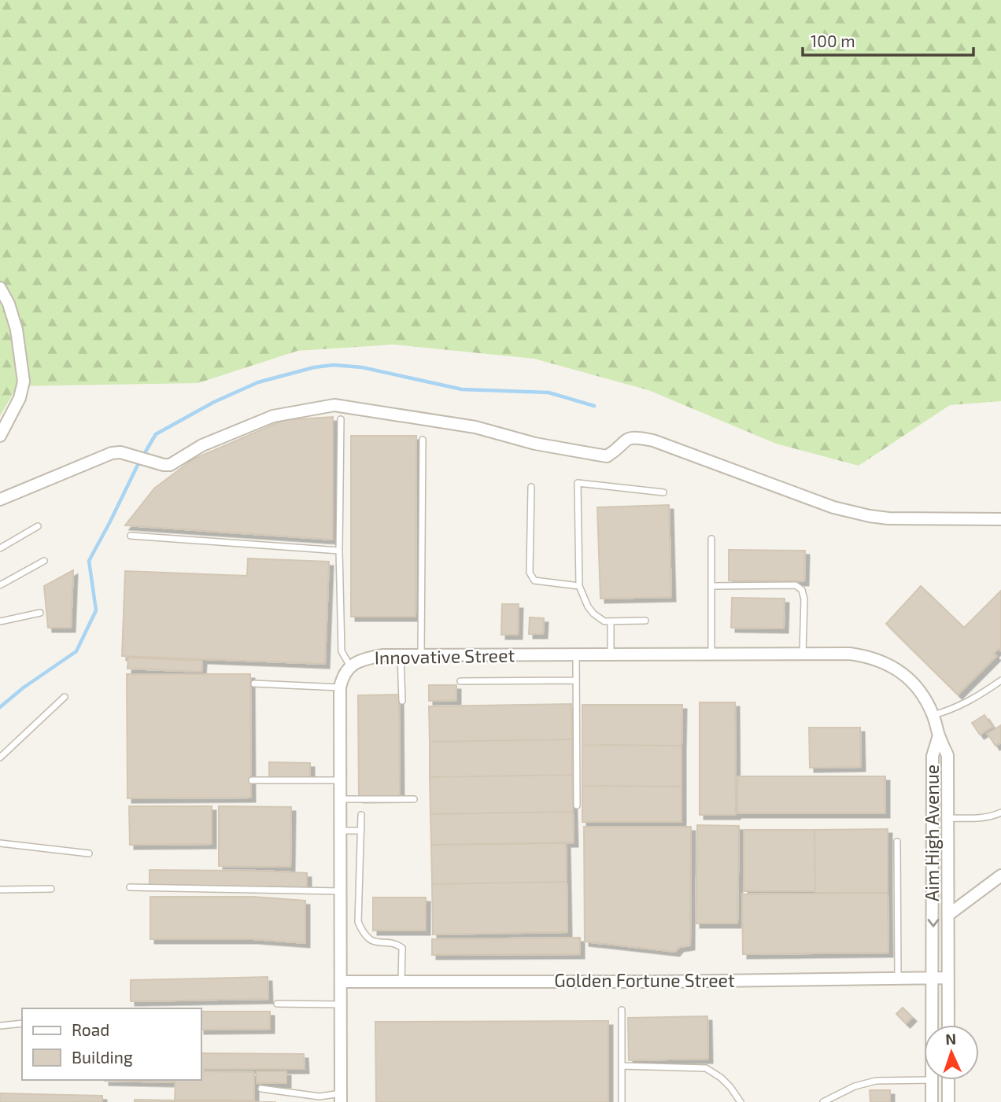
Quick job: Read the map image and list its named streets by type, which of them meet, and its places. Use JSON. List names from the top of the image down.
{
  "streets": {
    "street": ["Innovative Street", "Aim High Avenue", "Golden Fortune Street"]
  },
  "crossings": [
    ["Innovative Street", "Aim High Avenue"],
    ["Innovative Street", "Golden Fortune Street"],
    ["Aim High Avenue", "Golden Fortune Street"]
  ],
  "legend": ["Road", "Building"],
  "scale_bar": "100 m",
  "north": "top"
}
